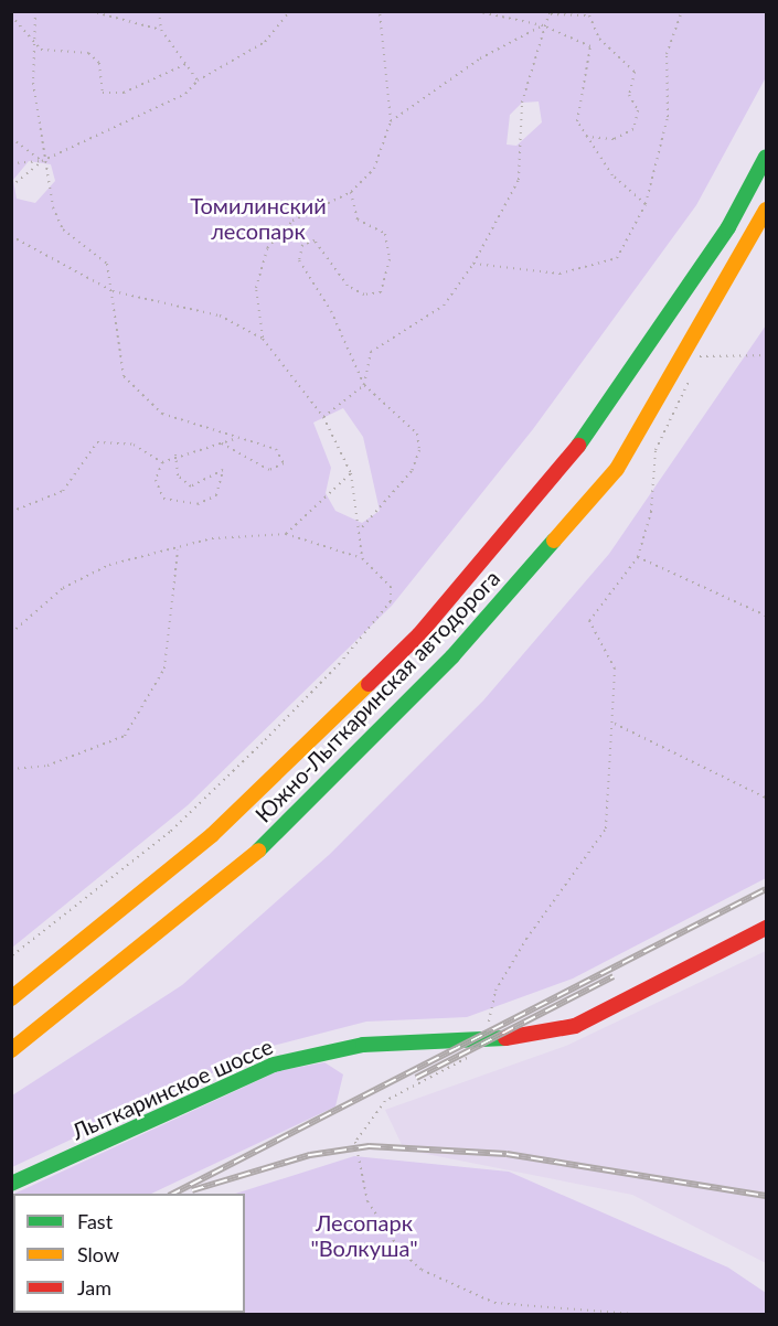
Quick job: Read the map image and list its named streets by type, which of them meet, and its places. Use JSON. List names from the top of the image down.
{
  "streets": {
    "main road": ["Южно-Лыткаринская автодорога", "Лыткаринское шоссе"]
  },
  "parks": ["Томилинский лесопарк", "Лесопарк \"Волкуша\""],
  "legend": ["Fast", "Slow", "Jam"]
}
